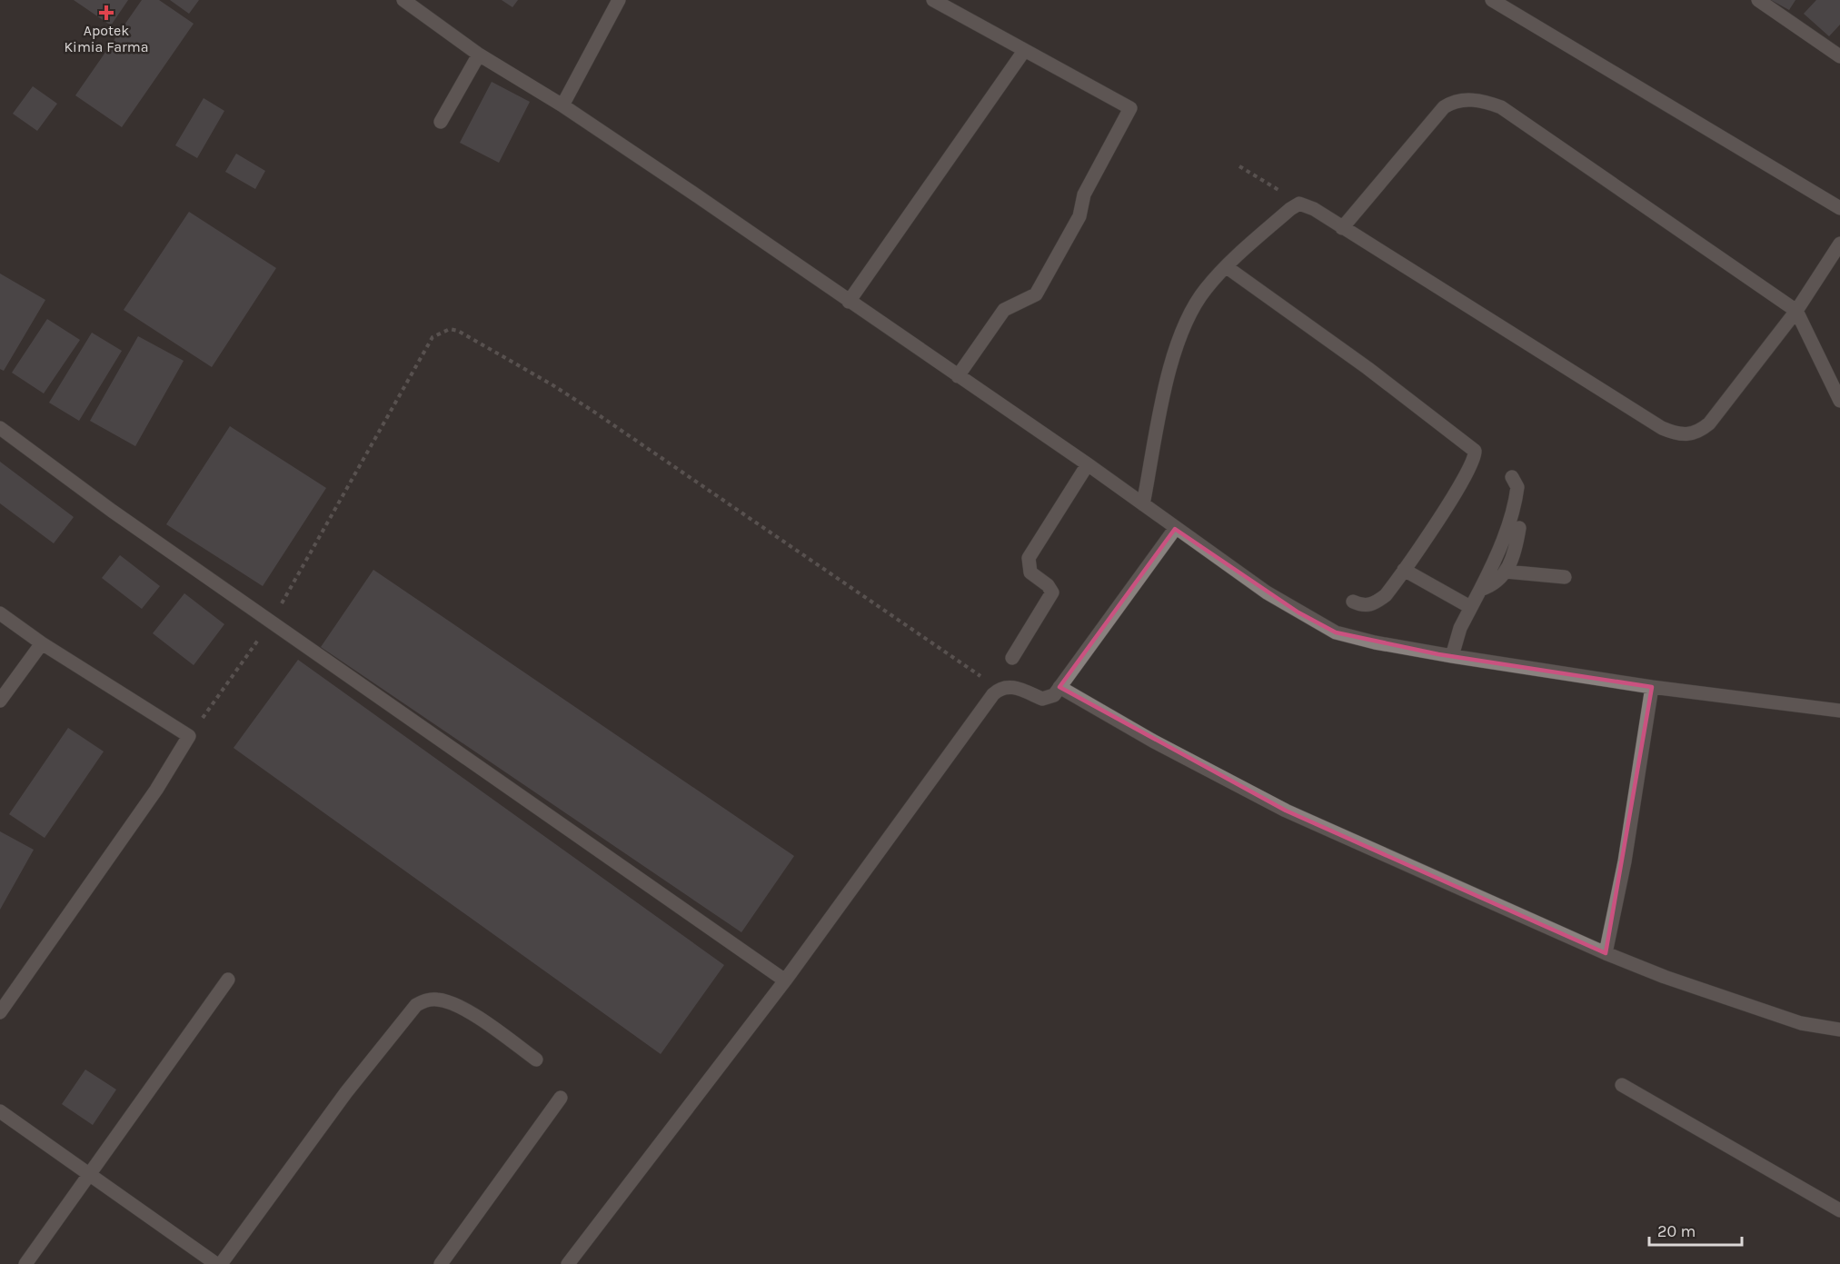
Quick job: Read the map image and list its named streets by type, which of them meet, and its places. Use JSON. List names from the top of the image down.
{
  "places": {
    "health": ["Apotek Kimia Farma"]
  },
  "scale_bar": "20 m"
}
